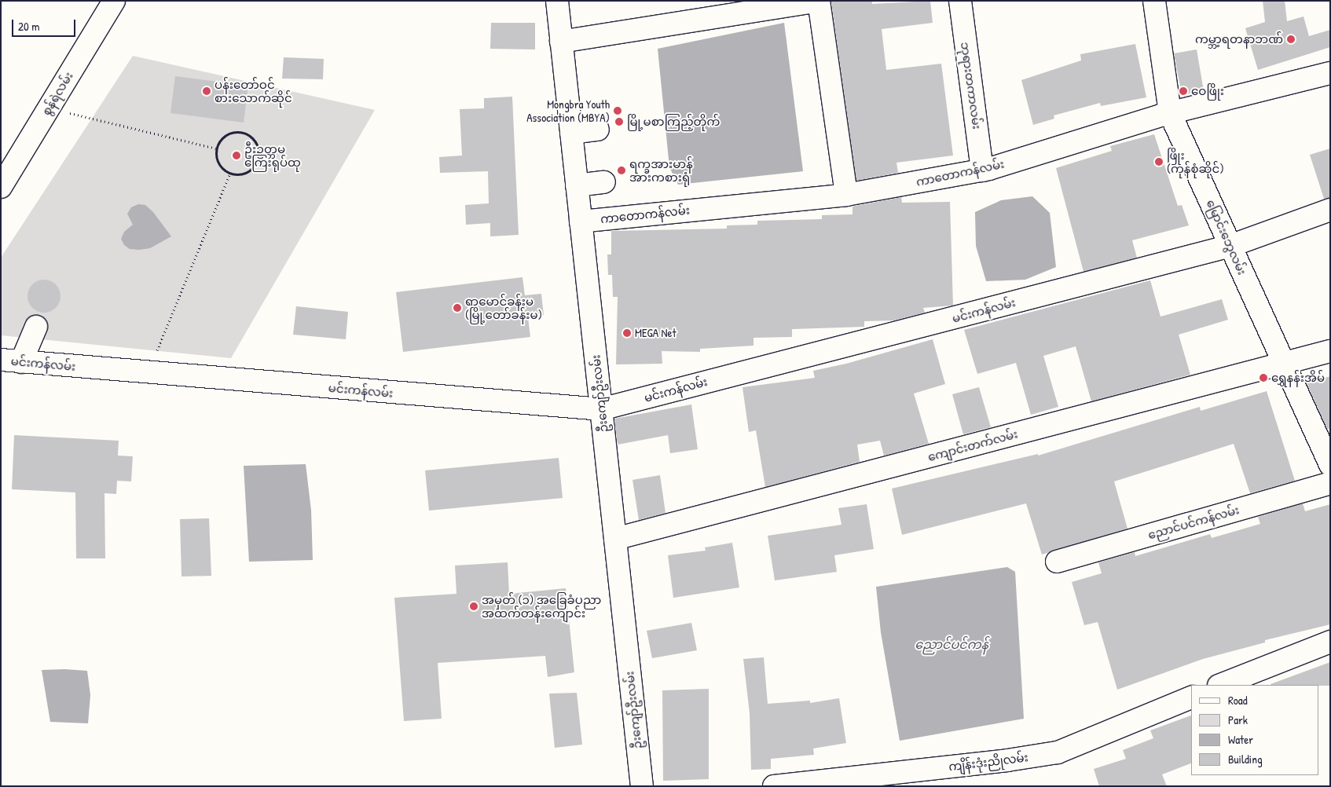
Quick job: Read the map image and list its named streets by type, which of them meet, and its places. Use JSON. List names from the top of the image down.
{
  "streets": {
    "street": [
      "ဘုရားတကာလမ်း",
      "စွန်ရဲလမ်း",
      "ကာတောကန်လမ်း",
      "မြောင်းဘွေလမ်း",
      "မင်းကန်လမ်း",
      "ဦးကျော်ဦးလမ်း",
      "ကျောင်းတက်လမ်း",
      "ညောင်ပင်ကန်လမ်း",
      "ကျိန်းဒုံးညိုလမ်း"
    ]
  },
  "crossings": [
    ["ဘုရားတကာလမ်း", "ကာတောကန်လမ်း"],
    ["ကာတောကန်လမ်း", "မြောင်းဘွေလမ်း"],
    ["ကာတောကန်လမ်း", "ဦးကျော်ဦးလမ်း"],
    ["မြောင်းဘွေလမ်း", "မင်းကန်လမ်း"],
    ["မြောင်းဘွေလမ်း", "ကျောင်းတက်လမ်း"],
    ["မင်းကန်လမ်း", "ဦးကျော်ဦးလမ်း"],
    ["ဦးကျော်ဦးလမ်း", "ကျောင်းတက်လမ်း"]
  ],
  "water": ["ညောင်ပင်ကန်"],
  "places": [
    "ကမ္ဘာ့ရတနာဘဏ်",
    "ပန်းတော်ဝင် စားသောက်ဆိုင်",
    "ဝေဖြိုး",
    "Mongbra Youth Association (MBYA)",
    "မြို့မစာကြည့်တိုက်",
    "ဦးဥတ္တမ ကြေးရုပ်ထု",
    "ဖြိုး (ကုန်စုံဆိုင်)",
    "ရက္ခအားမာန် အားကစားရုံ",
    "ရာမောင်ခန်းမ (မြို့တော်ခန်းမ)",
    "MEGA Net",
    "ရွှေနန်းအိမ်",
    "အမှတ် (၁) အခြေခံပညာ အထက်တန်းကျောင်း"
  ],
  "legend": [
    "Road",
    "Park",
    "Water",
    "Building"
  ],
  "scale_bar": "20 m"
}
